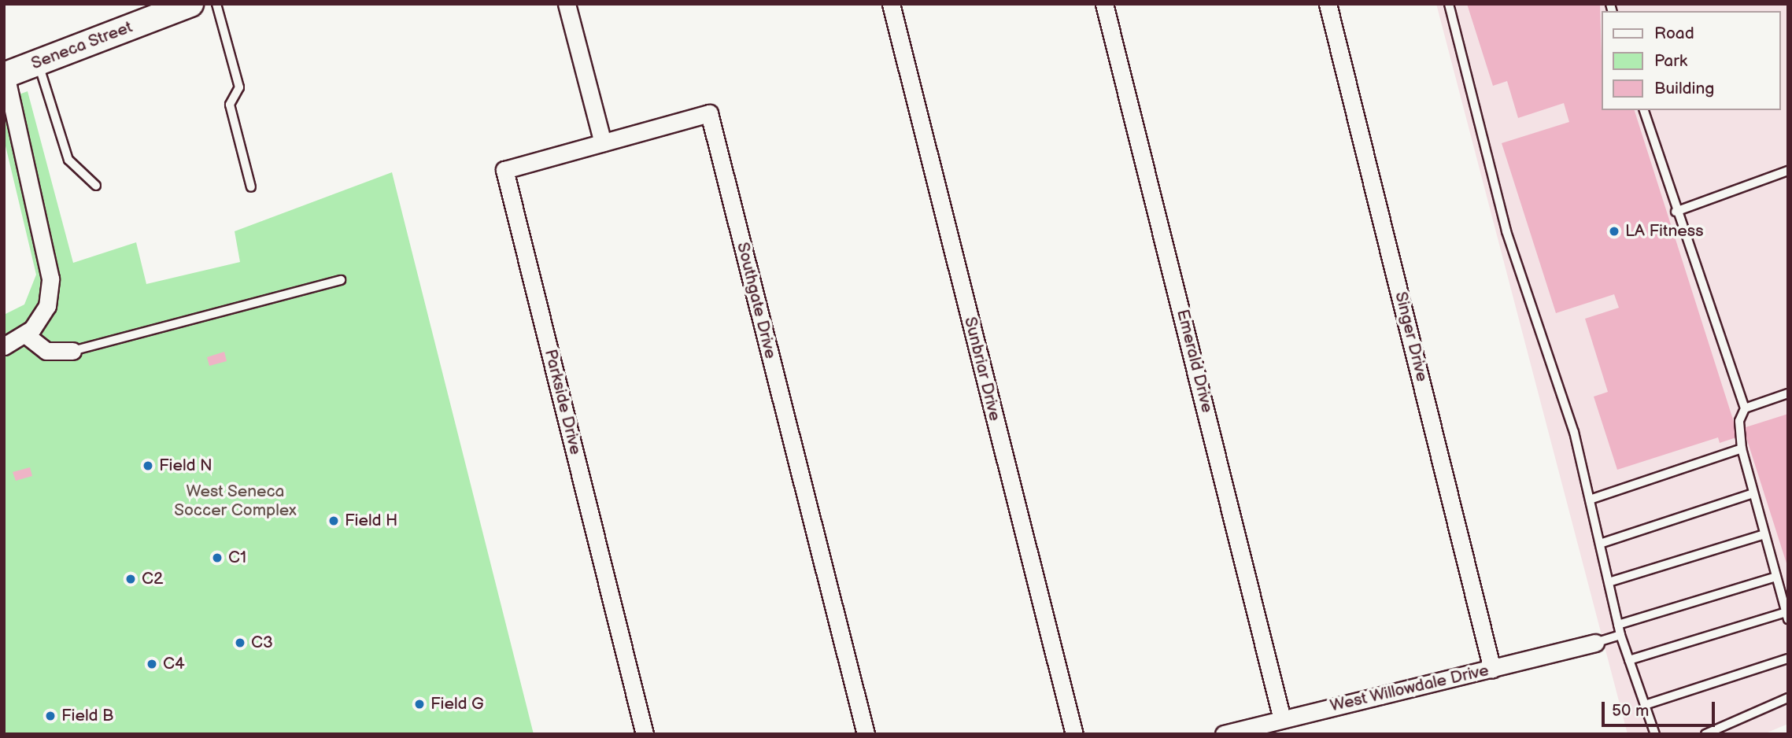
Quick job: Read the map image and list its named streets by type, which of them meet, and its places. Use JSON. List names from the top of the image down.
{
  "streets": {
    "street": [
      "Seneca Street",
      "Southgate Drive",
      "Singer Drive",
      "Emerald Drive",
      "Sunbriar Drive",
      "Parkside Drive",
      "West Willowdale Drive"
    ]
  },
  "crossings": [
    ["Southgate Drive", "Parkside Drive"],
    ["Singer Drive", "West Willowdale Drive"],
    ["Emerald Drive", "West Willowdale Drive"]
  ],
  "parks": ["West Seneca Soccer Complex"],
  "places": [
    "LA Fitness",
    "Field N",
    "Field H",
    "C1",
    "C2",
    "C3",
    "C4",
    "Field G",
    "Field B"
  ],
  "legend": ["Road", "Park", "Building"],
  "scale_bar": "50 m"
}
